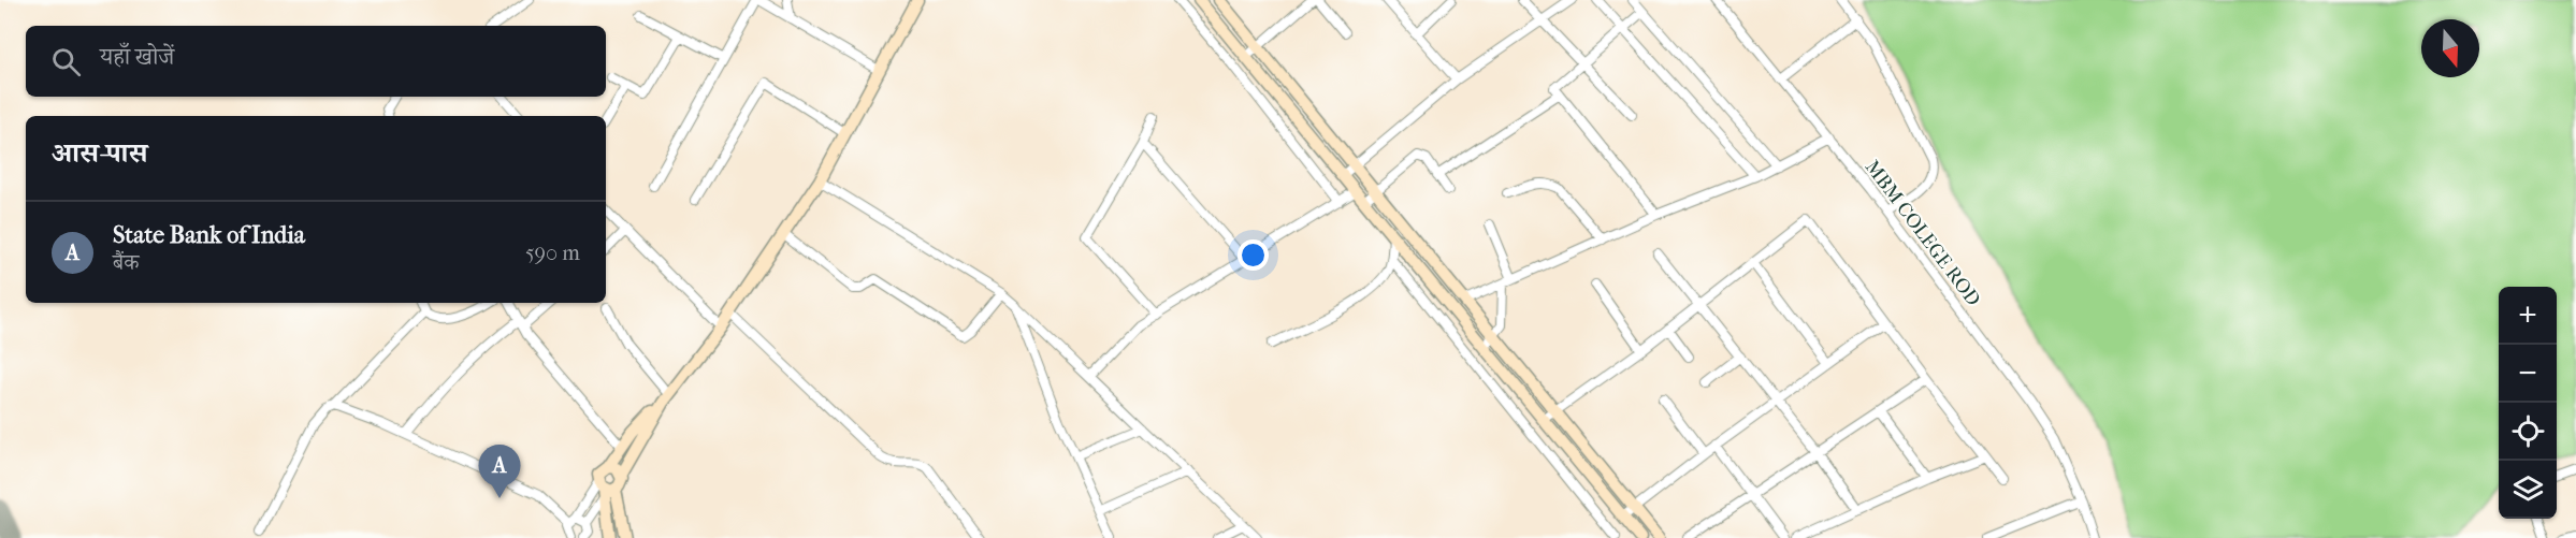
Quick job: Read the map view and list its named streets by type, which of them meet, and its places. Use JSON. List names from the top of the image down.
{
  "streets": {
    "street": ["MBM COLEGE ROD"]
  },
  "north": "bottom",
  "page": {
    "search": "यहाँ खोजें",
    "heading": "आस-पास",
    "list": [
      {
        "mark": "A",
        "name": "State Bank of India",
        "note": "बैंक",
        "value": "590 m"
      }
    ],
    "map_buttons": ["+", "−"],
    "pins": "A"
  }
}
